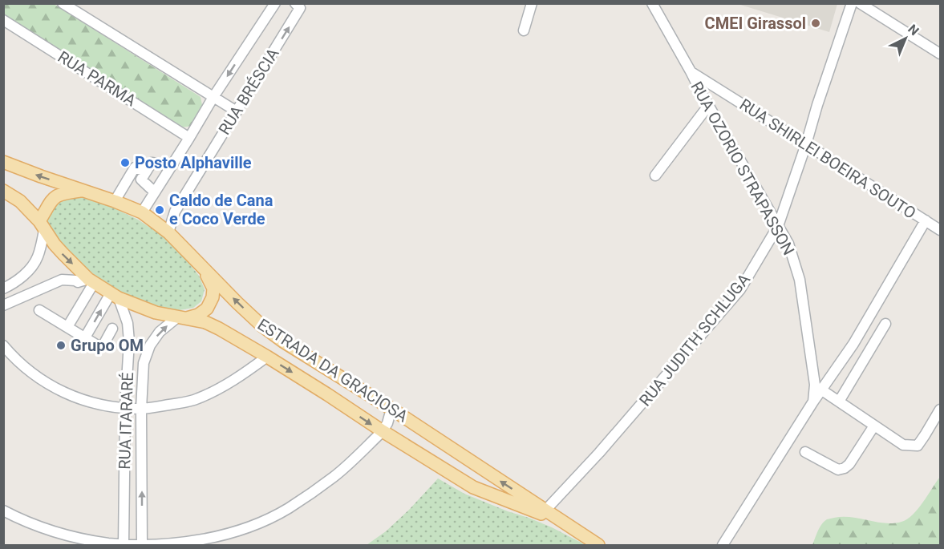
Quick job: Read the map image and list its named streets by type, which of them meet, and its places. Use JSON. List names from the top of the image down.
{
  "streets": {
    "main road": ["ESTRADA DA GRACIOSA"],
    "street": [
      "RUA PARMA",
      "RUA BRÉSCIA",
      "RUA SHIRLEI BOEIRA SOUTO",
      "RUA OZORIO STRAPASSON",
      "RUA JUDITH SCHLUGA",
      "RUA ITARARÉ"
    ]
  },
  "crossings": [
    ["RUA PARMA", "RUA BRÉSCIA"],
    ["RUA BRÉSCIA", "ESTRADA DA GRACIOSA"],
    ["RUA SHIRLEI BOEIRA SOUTO", "RUA OZORIO STRAPASSON"],
    ["RUA SHIRLEI BOEIRA SOUTO", "RUA JUDITH SCHLUGA"],
    ["RUA OZORIO STRAPASSON", "RUA JUDITH SCHLUGA"],
    ["RUA JUDITH SCHLUGA", "ESTRADA DA GRACIOSA"],
    ["ESTRADA DA GRACIOSA", "RUA ITARARÉ"]
  ],
  "places": [
    "CMEI Girassol",
    "Posto Alphaville",
    "Caldo de Cana e Coco Verde",
    "Grupo OM"
  ],
  "north": "top right"
}
